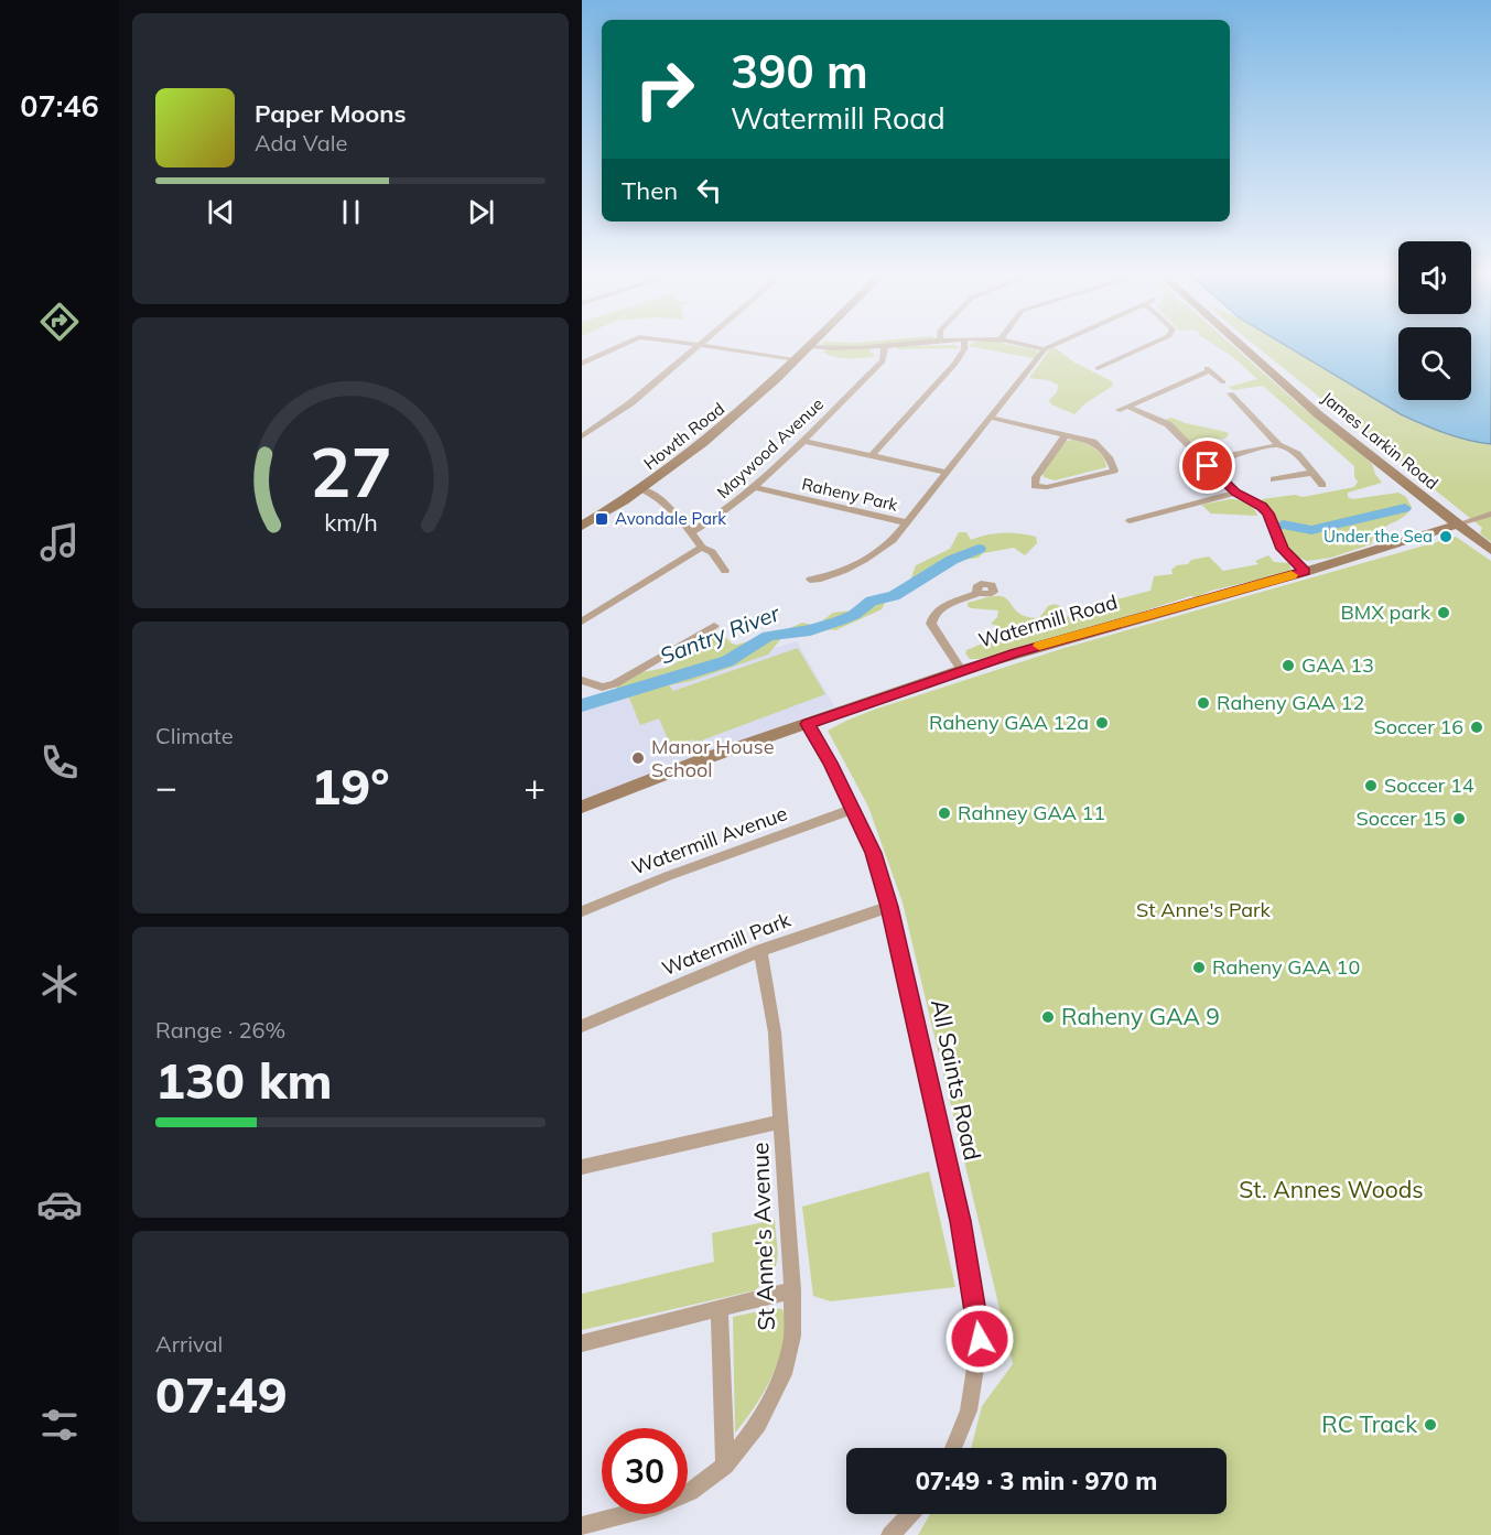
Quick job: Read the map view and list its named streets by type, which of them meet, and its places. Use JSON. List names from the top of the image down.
{
  "streets": {
    "main road": ["Howth Road", "James Larkin Road", "Watermill Road"],
    "street": [
      "Maywood Avenue",
      "Raheny Park",
      "Watermill Avenue",
      "Watermill Park",
      "All Saints Road",
      "St Anne's Avenue"
    ]
  },
  "crossings": [
    ["James Larkin Road", "Watermill Road"],
    ["Maywood Avenue", "Raheny Park"],
    ["Watermill Road", "All Saints Road"],
    ["Watermill Avenue", "All Saints Road"],
    ["Watermill Park", "All Saints Road"],
    ["Watermill Park", "St Anne's Avenue"]
  ],
  "water": ["Santry River"],
  "parks": ["St Anne's Park", "St. Annes Woods"],
  "places": {
    "transit": ["Avondale Park"],
    "other": [
      "Under the Sea",
      "BMX park",
      "GAA 13",
      "Raheny GAA 12",
      "Raheny GAA 12a",
      "Soccer 16",
      "Manor House School",
      "Soccer 14",
      "Rahney GAA 11",
      "Soccer 15",
      "Raheny GAA 10",
      "Raheny GAA 9",
      "RC Track"
    ]
  },
  "page": {
    "tabs": "07:46",
    "turn": ["390 m", "Watermill Road"],
    "song": ["Paper Moons", "Ada Vale"],
    "then": "Then",
    "tile": [
      "Climate",
      ["Range · 26%", "130 km"],
      ["Arrival", "07:49"]
    ],
    "heat": ["−", "19°", "+"],
    "limit": "30",
    "trip": "07:49 · 3 min · 970 m",
    "gauge": ["27", "km/h"]
  }
}
